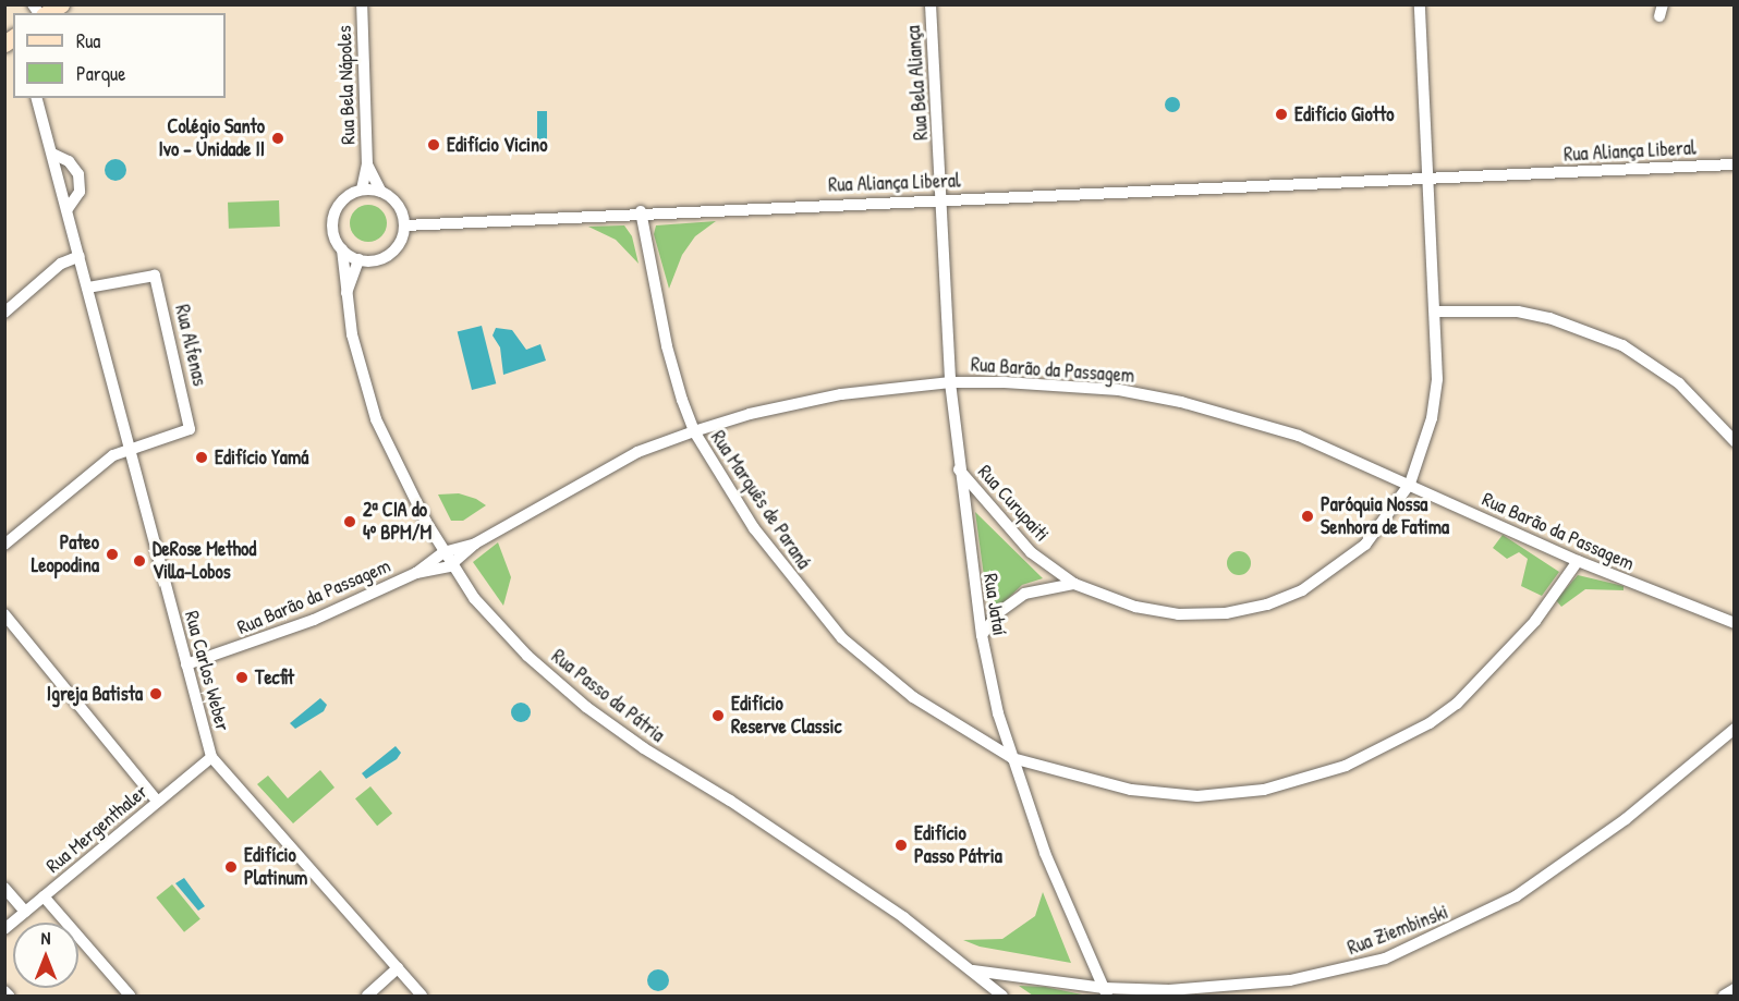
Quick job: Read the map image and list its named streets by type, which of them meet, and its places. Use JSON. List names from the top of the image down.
{
  "streets": {
    "street": [
      "Rua Bela Aliança",
      "Rua Bela Nápoles",
      "Rua Aliança Liberal",
      "Rua Alfenas",
      "Rua Barão da Passagem",
      "Rua Marquês de Paraná",
      "Rua Curupaiti",
      "Rua Jataí",
      "Rua Carlos Weber",
      "Rua Passo da Pátria",
      "Rua Mergenthaler",
      "Rua Ziembinski"
    ]
  },
  "crossings": [
    ["Rua Bela Aliança", "Rua Aliança Liberal"],
    ["Rua Bela Aliança", "Rua Jataí"],
    ["Rua Aliança Liberal", "Rua Marquês de Paraná"],
    ["Rua Aliança Liberal", "Rua Curupaiti"],
    ["Rua Aliança Liberal", "Rua Jataí"],
    ["Rua Aliança Liberal", "Rua Passo da Pátria"],
    ["Rua Alfenas", "Rua Carlos Weber"],
    ["Rua Barão da Passagem", "Rua Marquês de Paraná"],
    ["Rua Barão da Passagem", "Rua Curupaiti"],
    ["Rua Barão da Passagem", "Rua Jataí"],
    ["Rua Barão da Passagem", "Rua Carlos Weber"],
    ["Rua Barão da Passagem", "Rua Passo da Pátria"],
    ["Rua Marquês de Paraná", "Rua Jataí"],
    ["Rua Curupaiti", "Rua Jataí"],
    ["Rua Jataí", "Rua Ziembinski"],
    ["Rua Carlos Weber", "Rua Mergenthaler"],
    ["Rua Passo da Pátria", "Rua Ziembinski"]
  ],
  "places": [
    "Edifício Giotto",
    "Colégio Santo Ivo – Unidade II",
    "Edifício Vicino",
    "Edifício Yamá",
    "Paróquia Nossa Senhora de Fatima",
    "2ª CIA do 4º BPM/M",
    "Pateo Leopodina",
    "DeRose Method Villa-Lobos",
    "Tecfit",
    "Igreja Batista",
    "Edifício Reserve Classic",
    "Edifício Passo Pátria",
    "Edifício Platinum"
  ],
  "legend": ["Rua", "Parque"],
  "north": "top"
}
